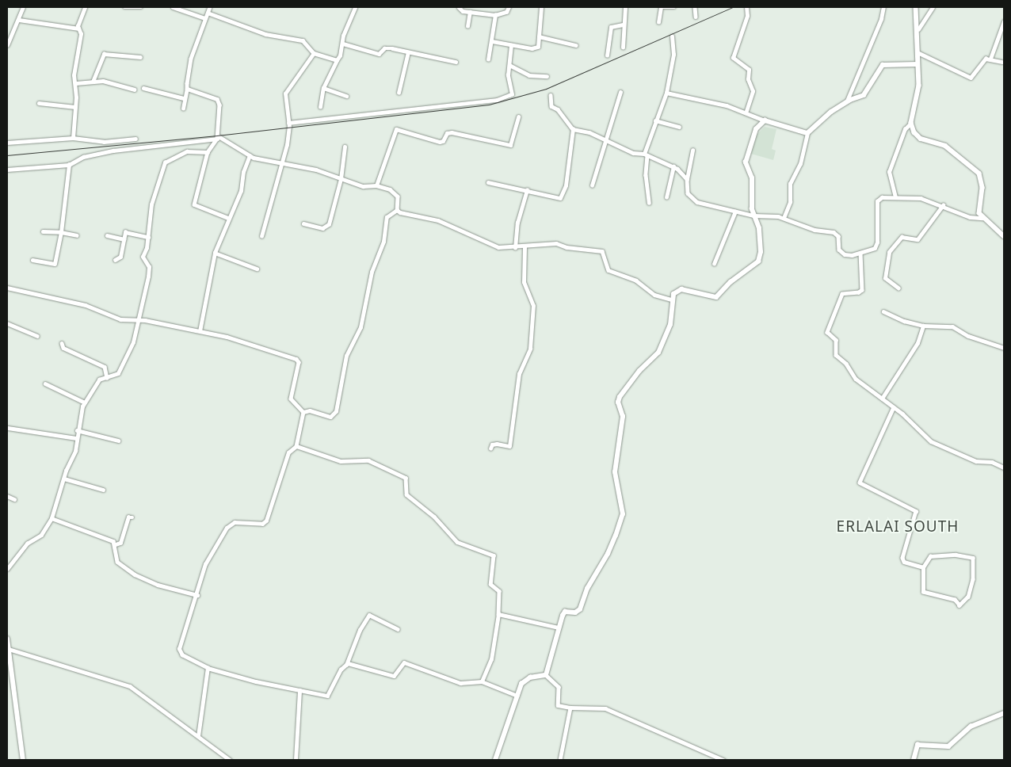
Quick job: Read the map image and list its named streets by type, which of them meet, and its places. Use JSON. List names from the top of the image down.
{
  "districts": ["ERLALAI SOUTH"]
}
